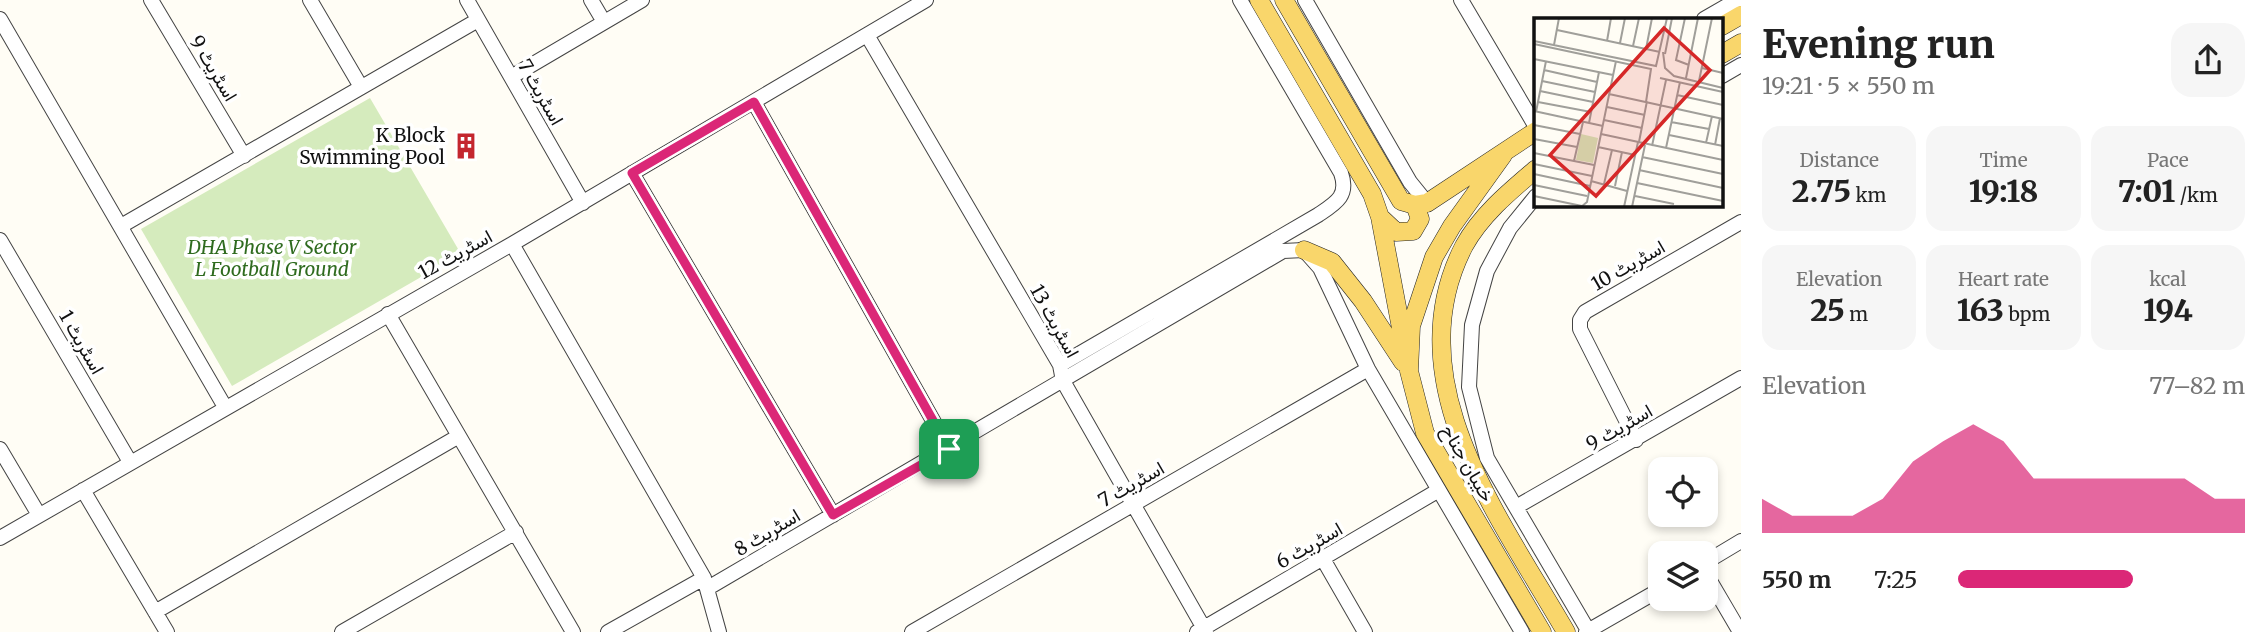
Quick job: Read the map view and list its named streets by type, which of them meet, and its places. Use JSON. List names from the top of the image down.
{
  "streets": {
    "main road": ["خیبان جناح"],
    "street": [
      "اسٹریٹ 9",
      "اسٹریٹ 7",
      "اسٹریٹ 12",
      "اسٹریٹ 10",
      "اسٹریٹ 13",
      "اسٹریٹ 1",
      "اسٹریٹ 8",
      "اسٹریٹ 6"
    ]
  },
  "crossings": [
    ["اسٹریٹ 9", "اسٹریٹ 10"],
    ["اسٹریٹ 7", "اسٹریٹ 12"],
    ["اسٹریٹ 7", "اسٹریٹ 13"],
    ["اسٹریٹ 12", "اسٹریٹ 13"],
    ["اسٹریٹ 12", "اسٹریٹ 1"],
    ["اسٹریٹ 13", "اسٹریٹ 8"],
    ["اسٹریٹ 13", "اسٹریٹ 6"]
  ],
  "parks": ["DHA Phase V Sector L Football Ground"],
  "places": {
    "building": ["K Block Swimming Pool"]
  },
  "page": {
    "heading": ["Evening run", "19:21 · 5 × 550 m"],
    "stats": [
      ["Distance", "2.75 km"],
      ["Time", "19:18"],
      ["Pace", "7:01 /km"],
      ["Elevation", "25 m"],
      ["Heart rate", "163 bpm"],
      ["kcal", "194"]
    ],
    "chart": ["Elevation", "77–82 m"],
    "list": [
      {
        "name": "550 m",
        "note": "7:25"
      }
    ]
  }
}
